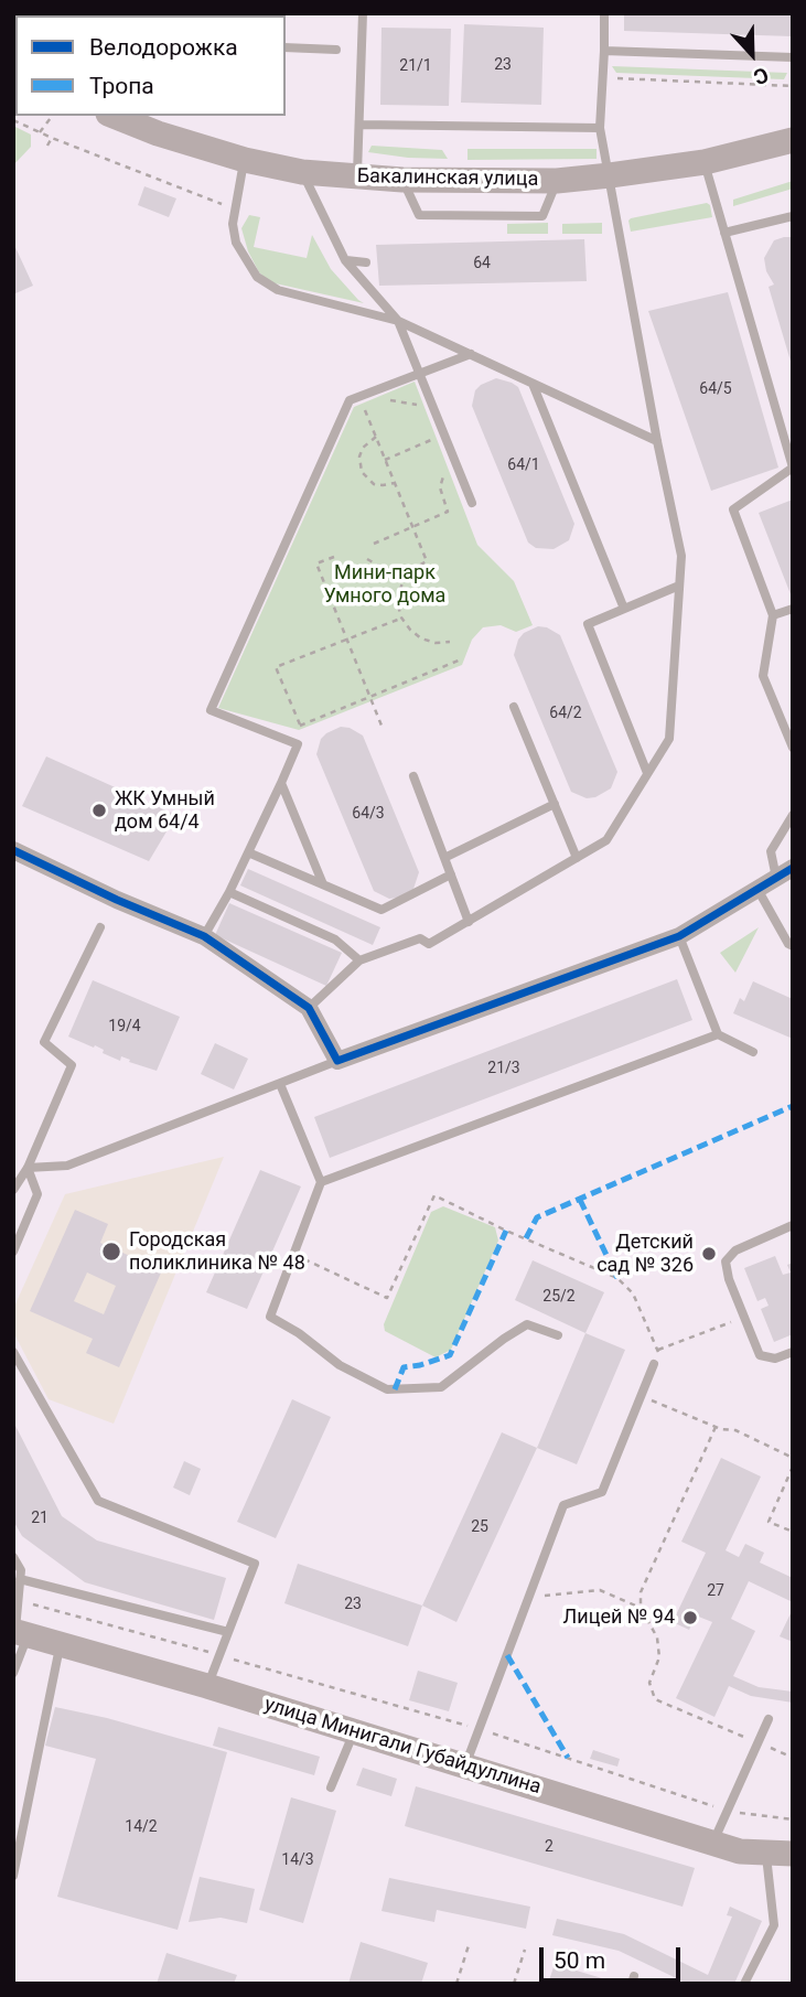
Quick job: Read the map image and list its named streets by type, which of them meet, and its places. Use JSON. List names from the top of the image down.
{
  "streets": {
    "main road": ["Бакалинская улица", "улица Минигали Губайдуллина"]
  },
  "parks": ["Мини-парк Умного дома"],
  "places": [
    "ЖК Умный дом 64/4",
    "Городская поликлиника № 48",
    "Детский сад № 326",
    "Лицей № 94"
  ],
  "house_numbers": [
    "23",
    "21/1",
    "64",
    "64/5",
    "64/1",
    "64/2",
    "64/3",
    "19/4",
    "21/3",
    "25/2",
    "21",
    "25",
    "27",
    "23",
    "14/2",
    "2",
    "14/3"
  ],
  "legend": ["Велодорожка", "Тропа"],
  "scale_bar": "50 m",
  "north": "bottom"
}
